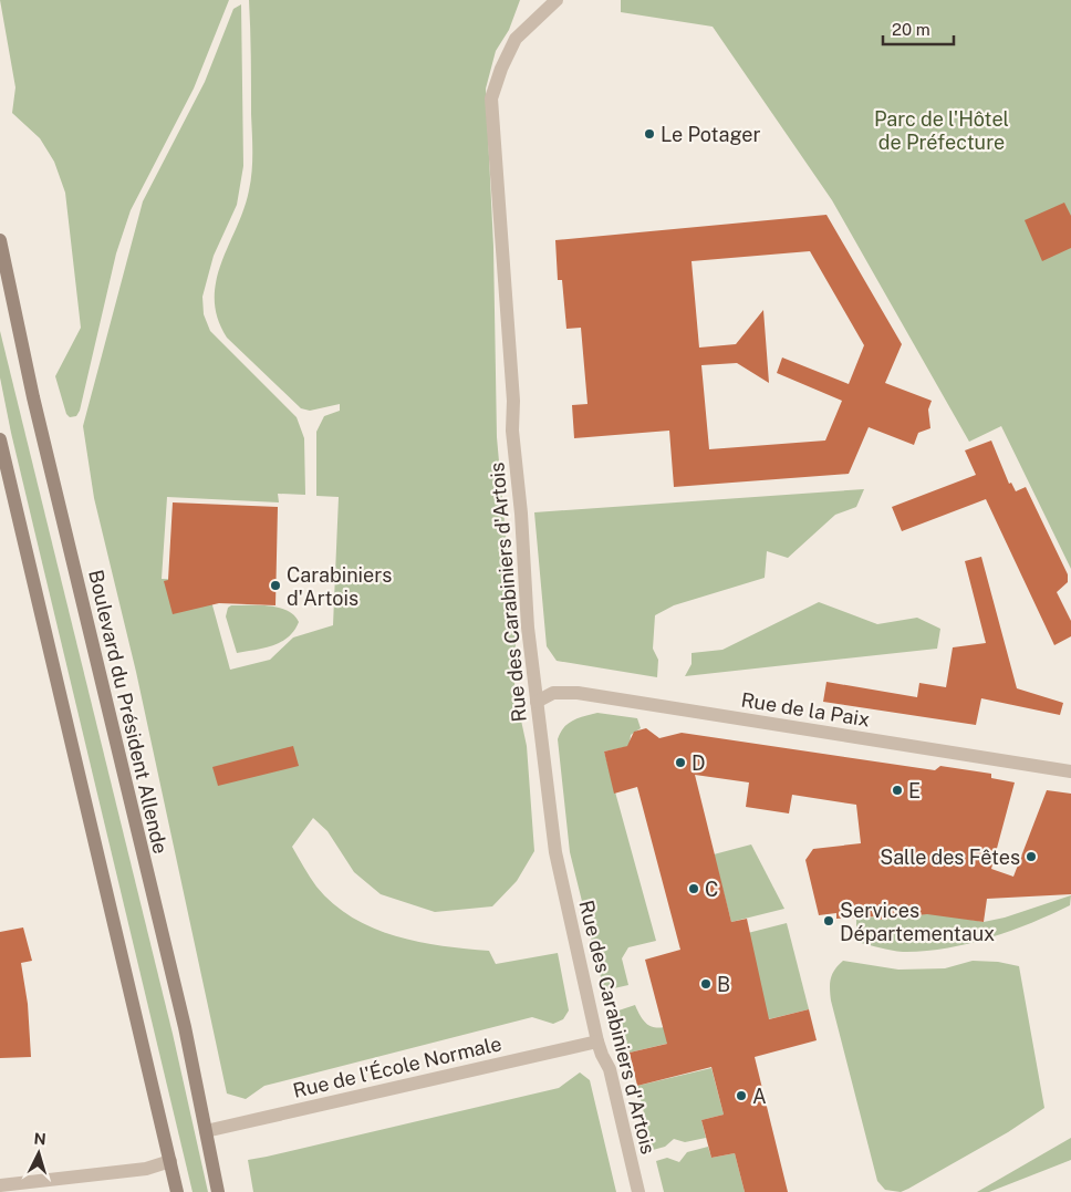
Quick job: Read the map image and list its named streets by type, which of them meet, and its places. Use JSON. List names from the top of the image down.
{
  "streets": {
    "main road": ["Boulevard du Président Allende"],
    "street": ["Rue des Carabiniers d'Artois", "Rue de la Paix", "Rue de l'École Normale"]
  },
  "crossings": [
    ["Rue des Carabiniers d'Artois", "Rue de la Paix"],
    ["Rue des Carabiniers d'Artois", "Rue de l'École Normale"],
    ["Boulevard du Président Allende", "Rue de l'École Normale"]
  ],
  "parks": ["Parc de l'Hôtel de Préfecture"],
  "places": [
    "Le Potager",
    "Carabiniers d'Artois",
    "D",
    "E",
    "Salle des Fêtes",
    "C",
    "Services Départementaux",
    "B",
    "A"
  ],
  "scale_bar": "20 m",
  "north": "top"
}
